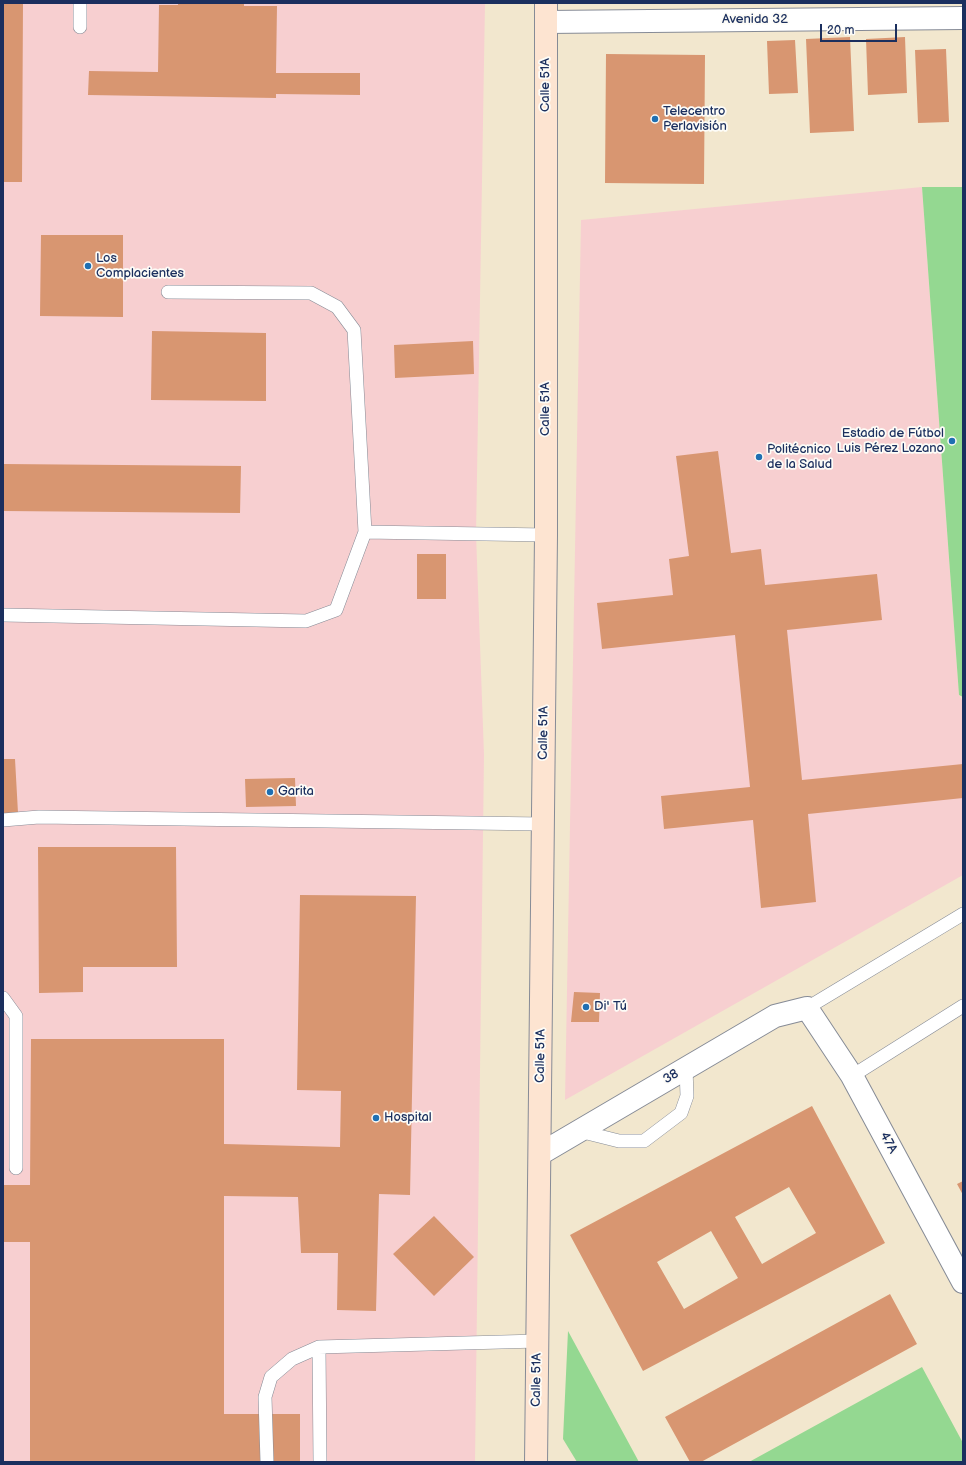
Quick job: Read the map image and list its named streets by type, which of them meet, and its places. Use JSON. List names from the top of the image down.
{
  "streets": {
    "main road": ["Calle 51A"],
    "street": ["Avenida 32", "38", "47A"]
  },
  "crossings": [
    ["Avenida 32", "Calle 51A"],
    ["Calle 51A", "38"],
    ["38", "47A"]
  ],
  "places": [
    "Telecentro Perlavisión",
    "Los Complacientes",
    "Estadio de Fútbol Luis Pérez Lozano",
    "Politécnico de la Salud",
    "Garita",
    "Di' Tú",
    "Hospital"
  ],
  "scale_bar": "20 m"
}
